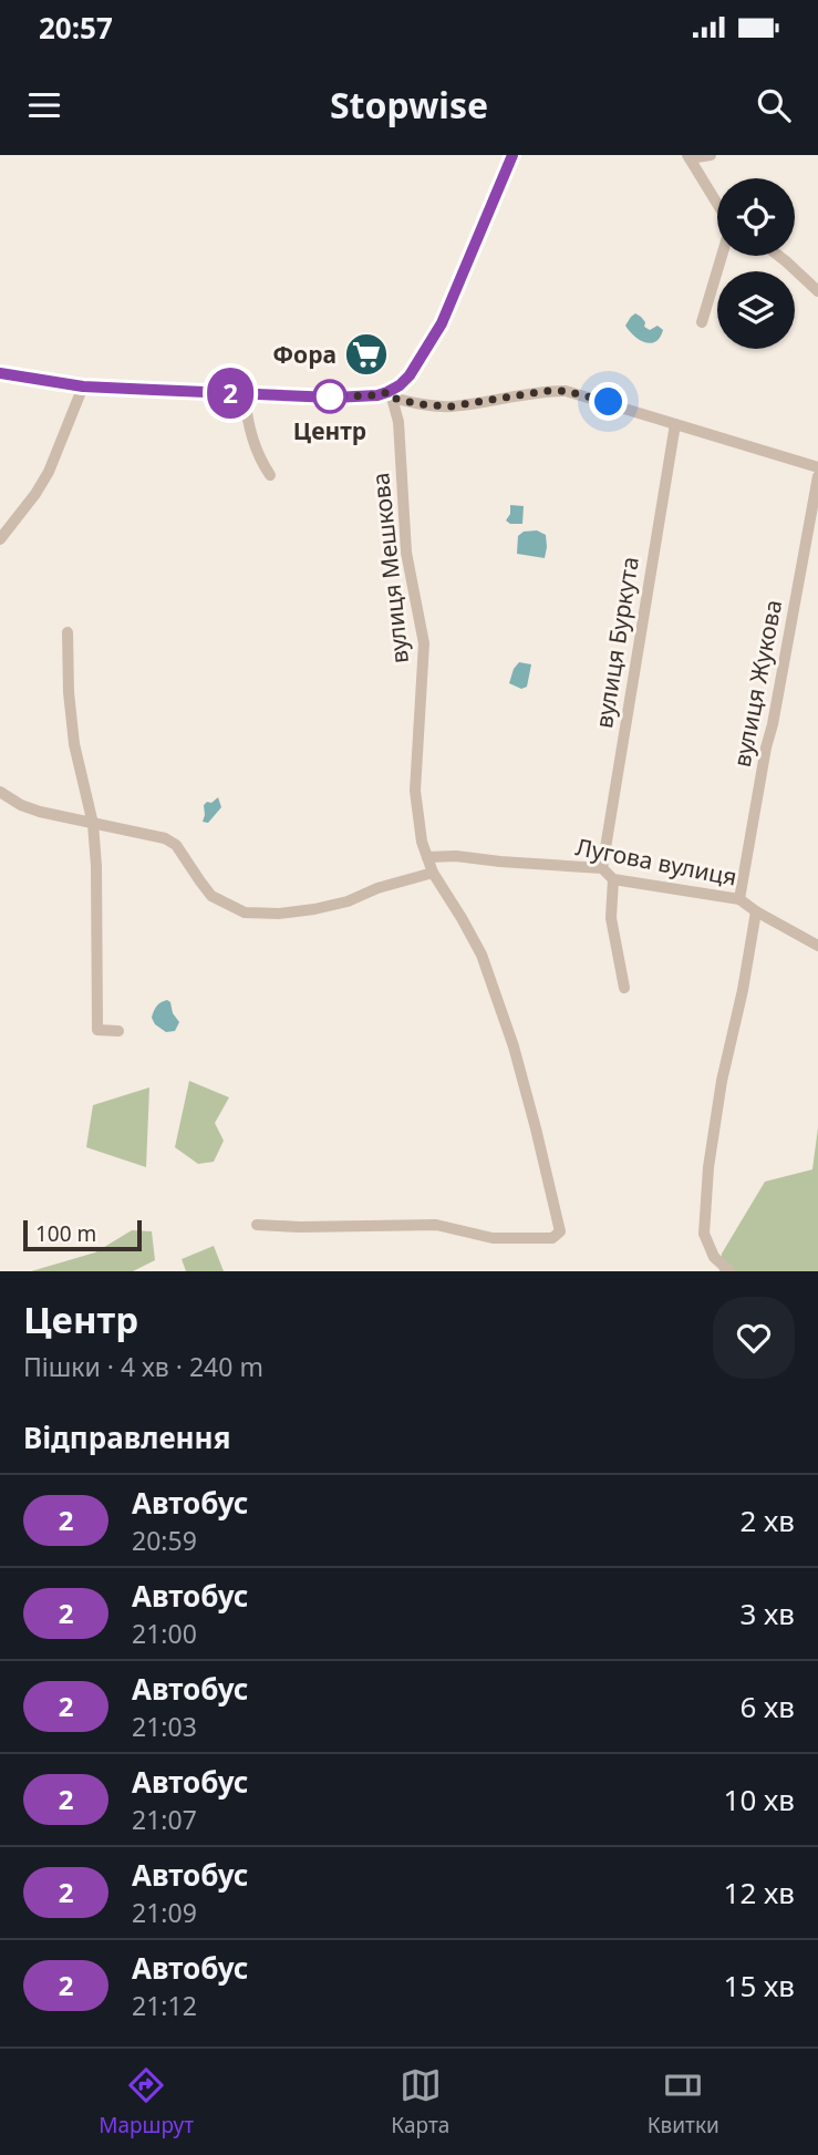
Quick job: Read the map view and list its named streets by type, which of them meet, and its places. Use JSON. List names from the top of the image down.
{
  "streets": {
    "street": [
      "вулиця Мешкова",
      "вулиця Буркута",
      "вулиця Жукова",
      "Лугова вулиця"
    ]
  },
  "crossings": [
    ["вулиця Мешкова", "Лугова вулиця"],
    ["вулиця Буркута", "Лугова вулиця"],
    ["вулиця Жукова", "Лугова вулиця"]
  ],
  "places": {
    "supermarket": ["Фора"],
    "other": ["Центр"]
  },
  "lines": ["bus line 2"],
  "scale_bar": "100 m",
  "page": {
    "status": "20:57",
    "header": "Stopwise",
    "on_map": "2",
    "scale": "100 m",
    "heading": [
      ["Центр", "Пішки · 4 хв · 240 m"],
      "Відправлення"
    ],
    "list": [
      {
        "mark": "2",
        "name": "Автобус",
        "note": "20:59",
        "value": "2 хв"
      },
      {
        "mark": "2",
        "name": "Автобус",
        "note": "21:00",
        "value": "3 хв"
      },
      {
        "mark": "2",
        "name": "Автобус",
        "note": "21:03",
        "value": "6 хв"
      },
      {
        "mark": "2",
        "name": "Автобус",
        "note": "21:07",
        "value": "10 хв"
      },
      {
        "mark": "2",
        "name": "Автобус",
        "note": "21:09",
        "value": "12 хв"
      },
      {
        "mark": "2",
        "name": "Автобус",
        "note": "21:12",
        "value": "15 хв"
      }
    ],
    "tabs": ["Маршрут", "Карта", "Квитки"]
  }
}
